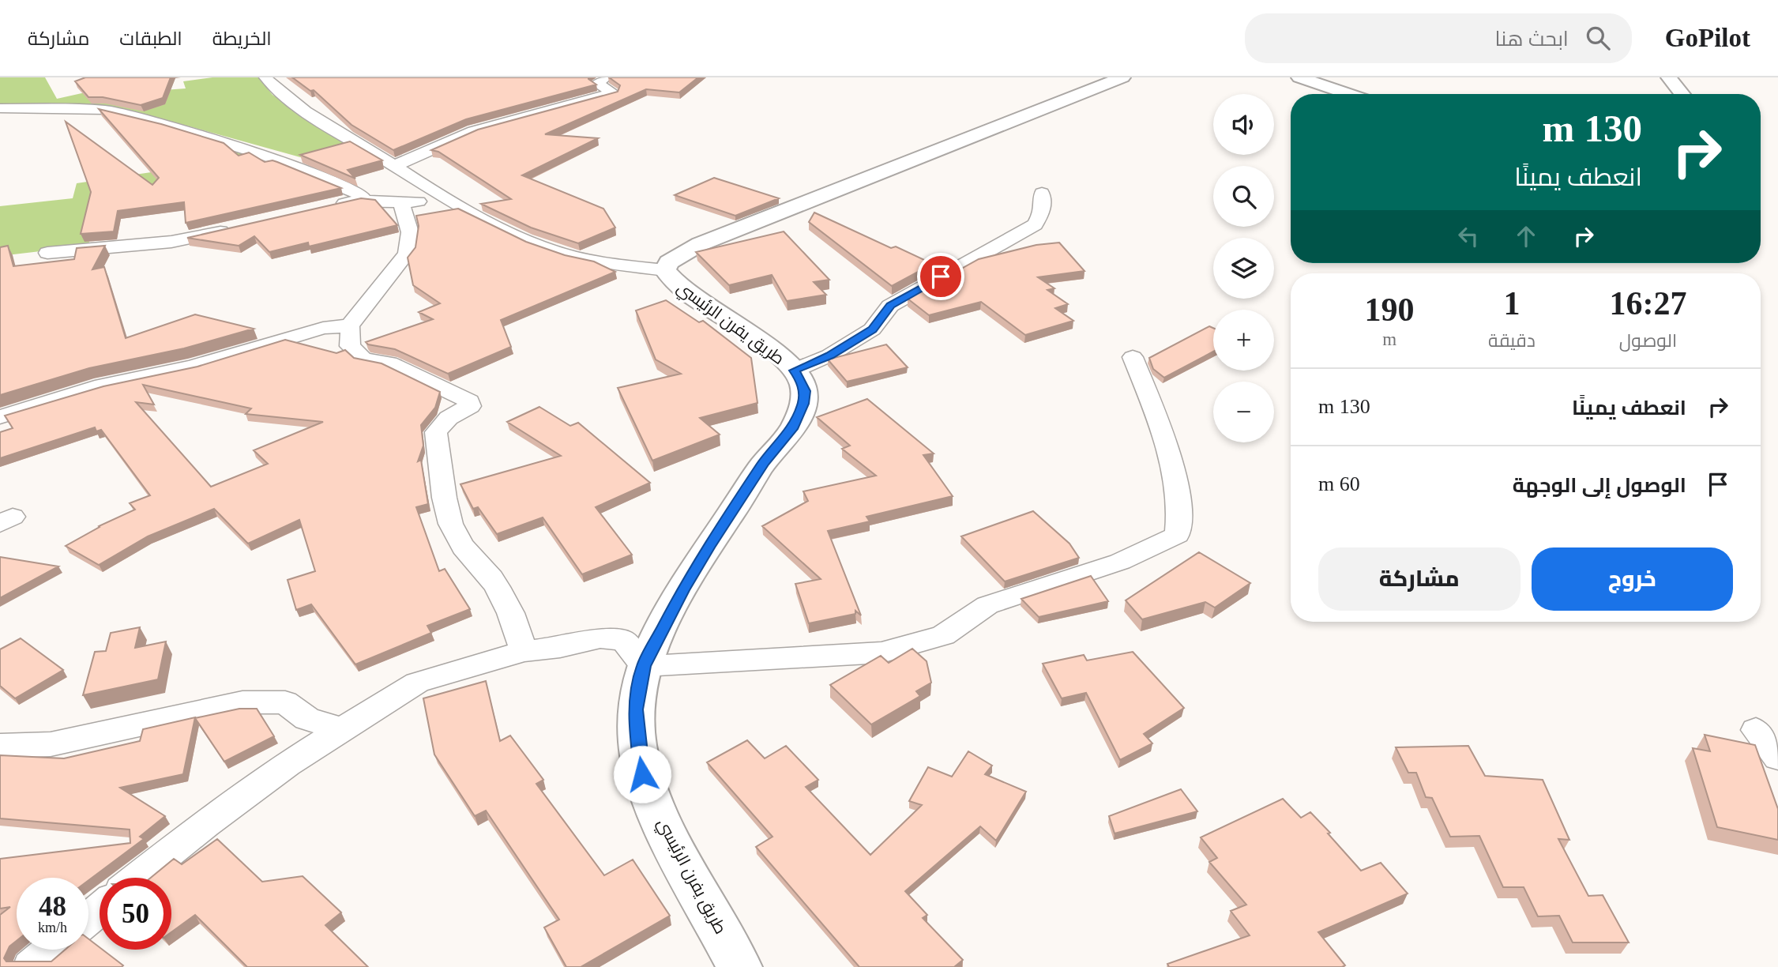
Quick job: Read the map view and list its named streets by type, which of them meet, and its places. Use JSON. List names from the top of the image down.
{
  "streets": {
    "main road": ["طريق يفرن الرئيسي"]
  },
  "page": {
    "header": "GoPilot",
    "search": "ابحث هنا",
    "nav": ["الخريطة", "الطبقات", "مشاركة"],
    "map_buttons": ["+", "−"],
    "turn": ["130 m", "انعطف يمينًا"],
    "eta": [
      "16:27",
      "الوصول",
      "1",
      "دقيقة",
      "190",
      "m"
    ],
    "list": [
      {
        "name": "انعطف يمينًا",
        "value": "130 m"
      },
      {
        "name": "الوصول إلى الوجهة",
        "value": "60 m"
      }
    ],
    "buttons": ["خروج", "مشاركة"],
    "speed": "48 km/h",
    "limit": "50"
  }
}
